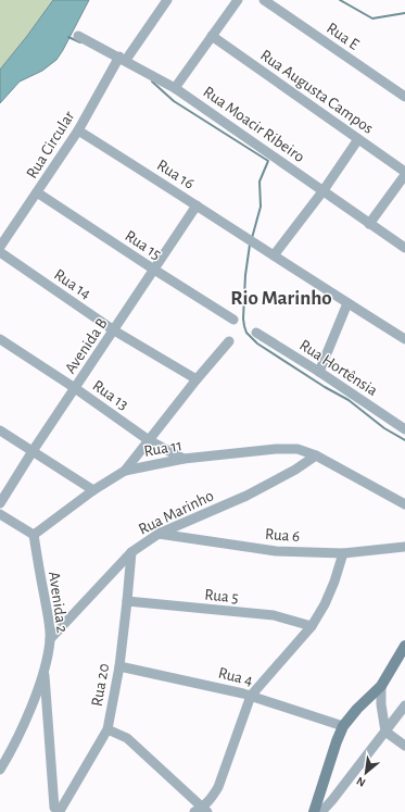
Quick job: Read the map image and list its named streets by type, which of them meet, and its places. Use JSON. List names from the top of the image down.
{
  "streets": {
    "street": [
      "Rua E",
      "Rua Augusta Campos",
      "Rua Moacir Ribeiro",
      "Rua Circular",
      "Rua 16",
      "Rua 15",
      "Rua 14",
      "Avenida B",
      "Rua Hortênsia",
      "Rua 13",
      "Rua 11",
      "Rua Marinho",
      "Rua 6",
      "Rua 5",
      "Avenida 2",
      "Rua 4",
      "Rua 20"
    ]
  },
  "crossings": [
    ["Rua Moacir Ribeiro", "Rua Circular"],
    ["Rua Circular", "Rua 16"],
    ["Rua Circular", "Rua 15"],
    ["Rua 16", "Avenida B"],
    ["Rua 15", "Avenida B"],
    ["Rua 14", "Avenida B"],
    ["Avenida B", "Rua 13"],
    ["Rua 13", "Rua 11"],
    ["Rua 11", "Rua Marinho"],
    ["Rua 11", "Avenida 2"],
    ["Rua Marinho", "Rua 6"],
    ["Rua Marinho", "Avenida 2"],
    ["Rua Marinho", "Rua 20"],
    ["Rua 5", "Rua 20"],
    ["Rua 4", "Rua 20"]
  ],
  "districts": ["Rio Marinho"],
  "north": "bottom left"
}
